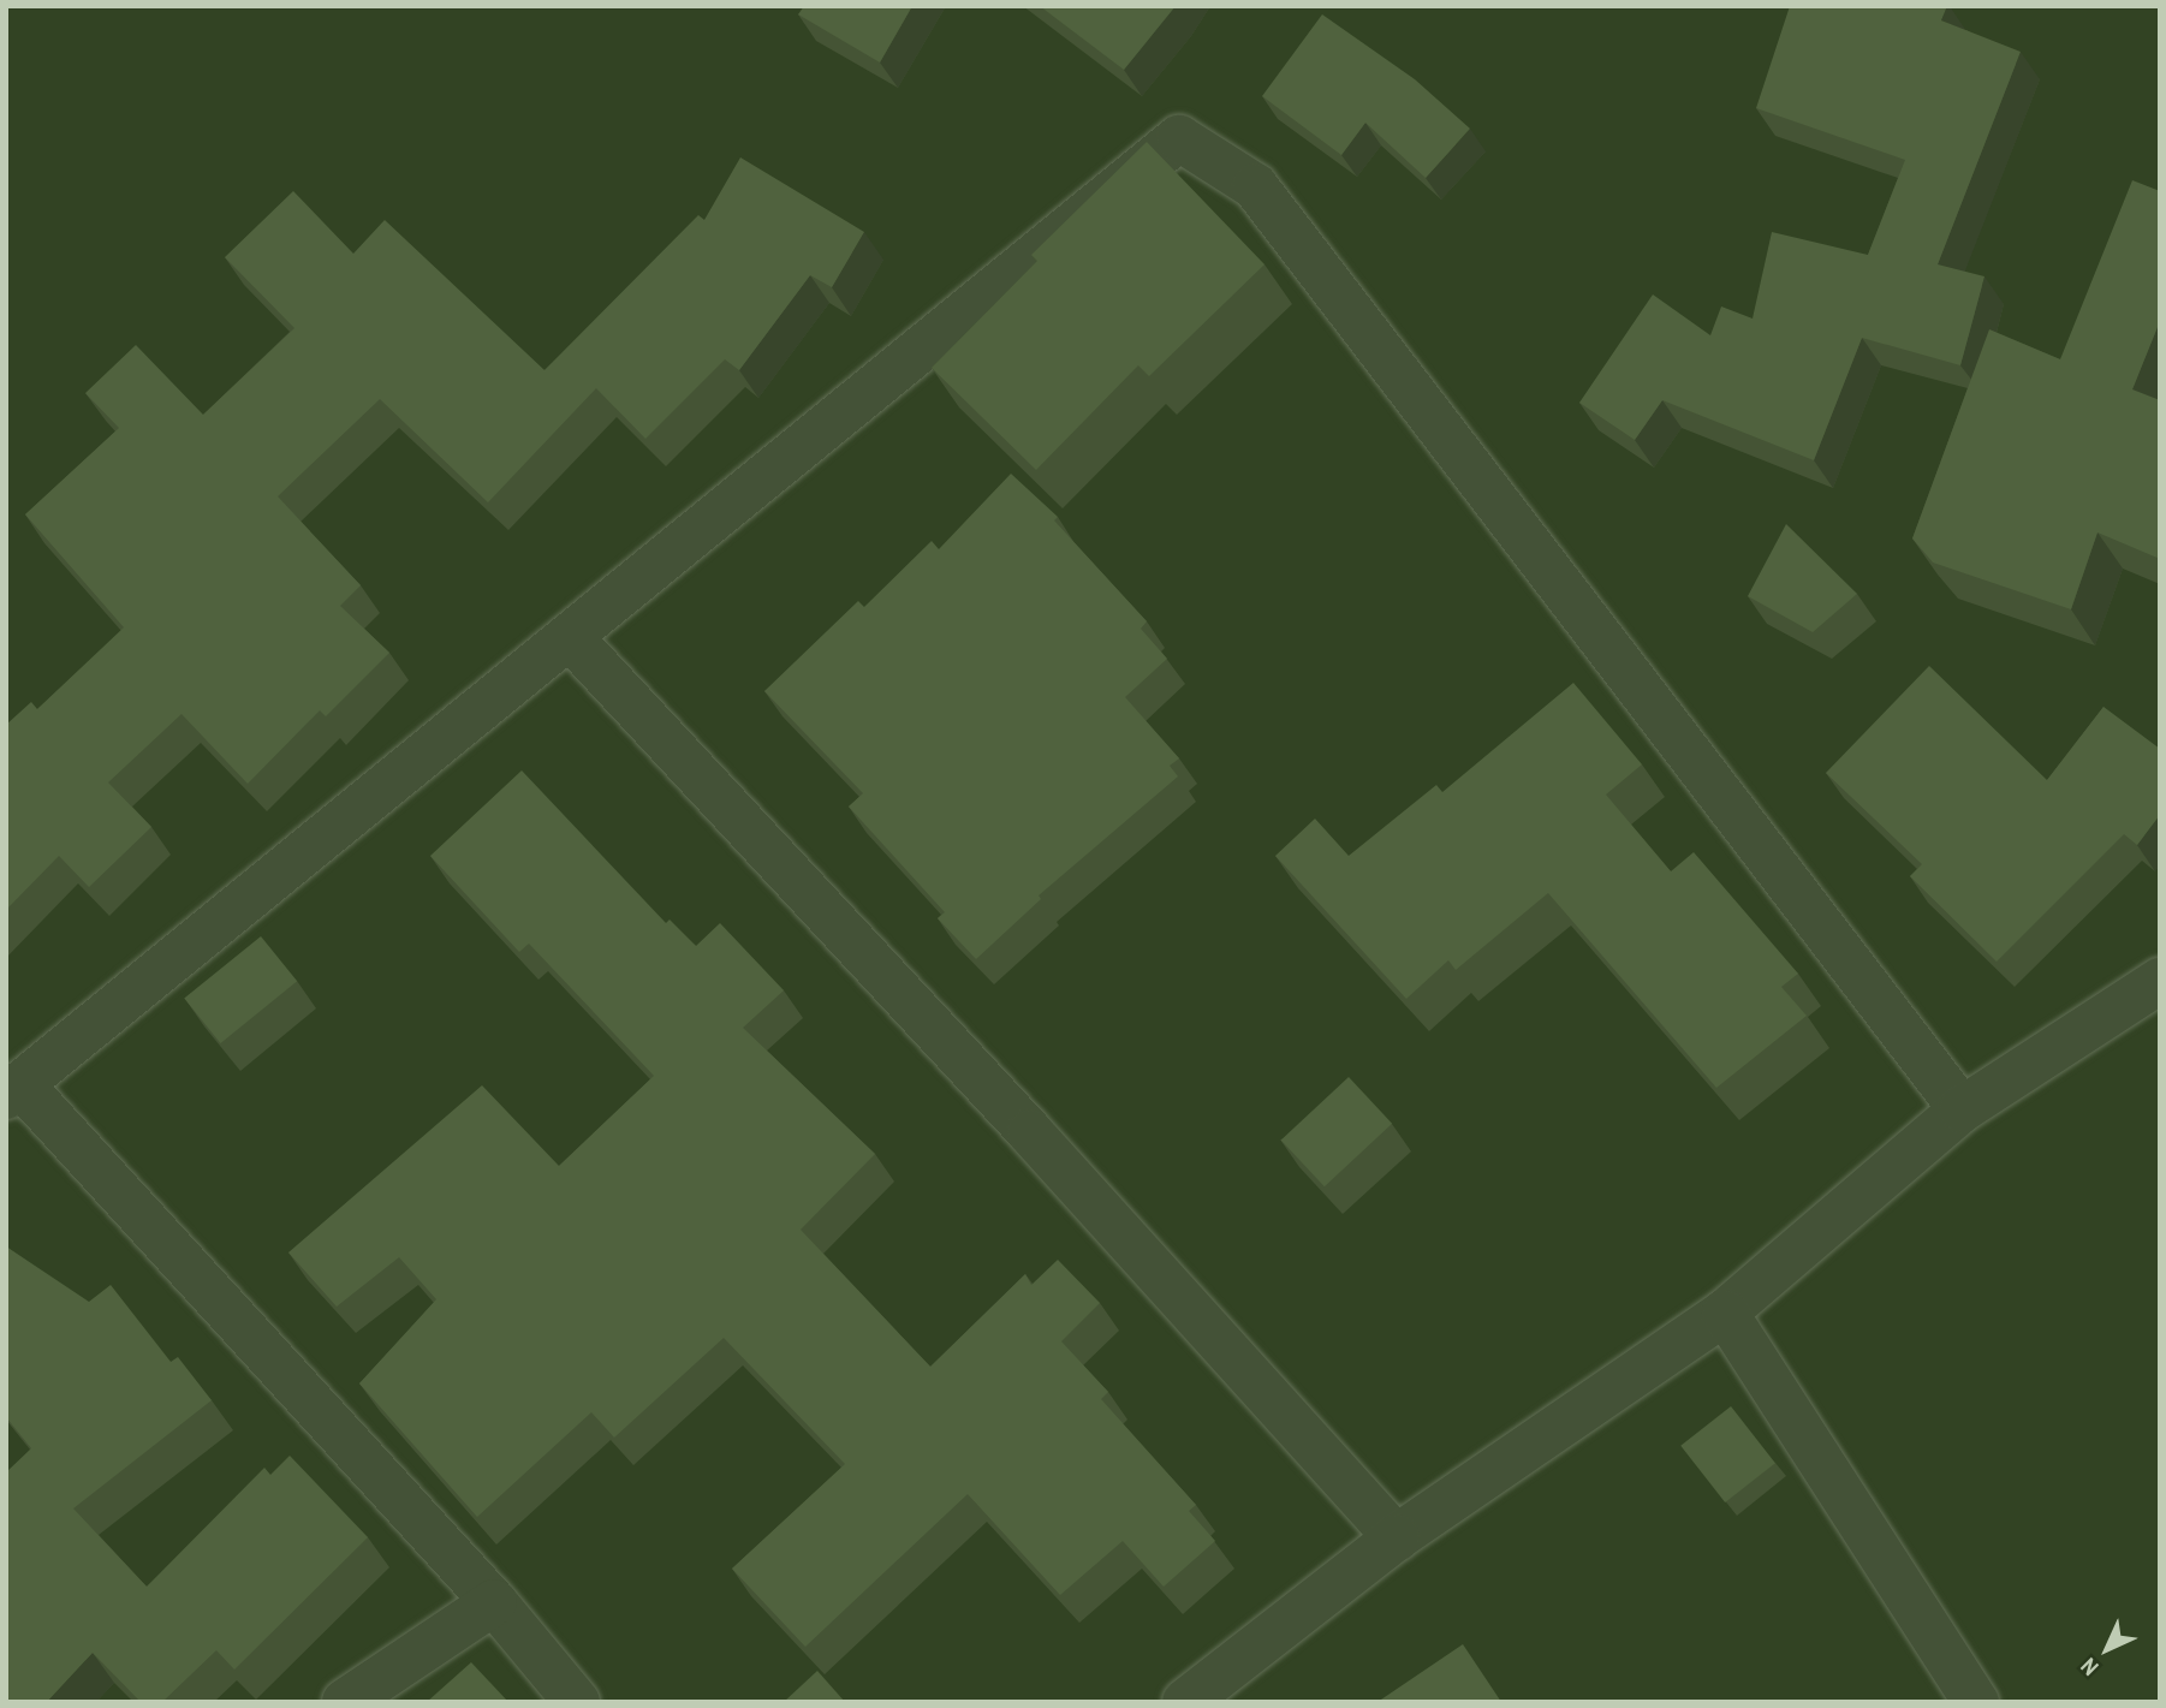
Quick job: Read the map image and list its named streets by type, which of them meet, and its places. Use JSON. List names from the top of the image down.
{
  "north": "bottom left"
}
